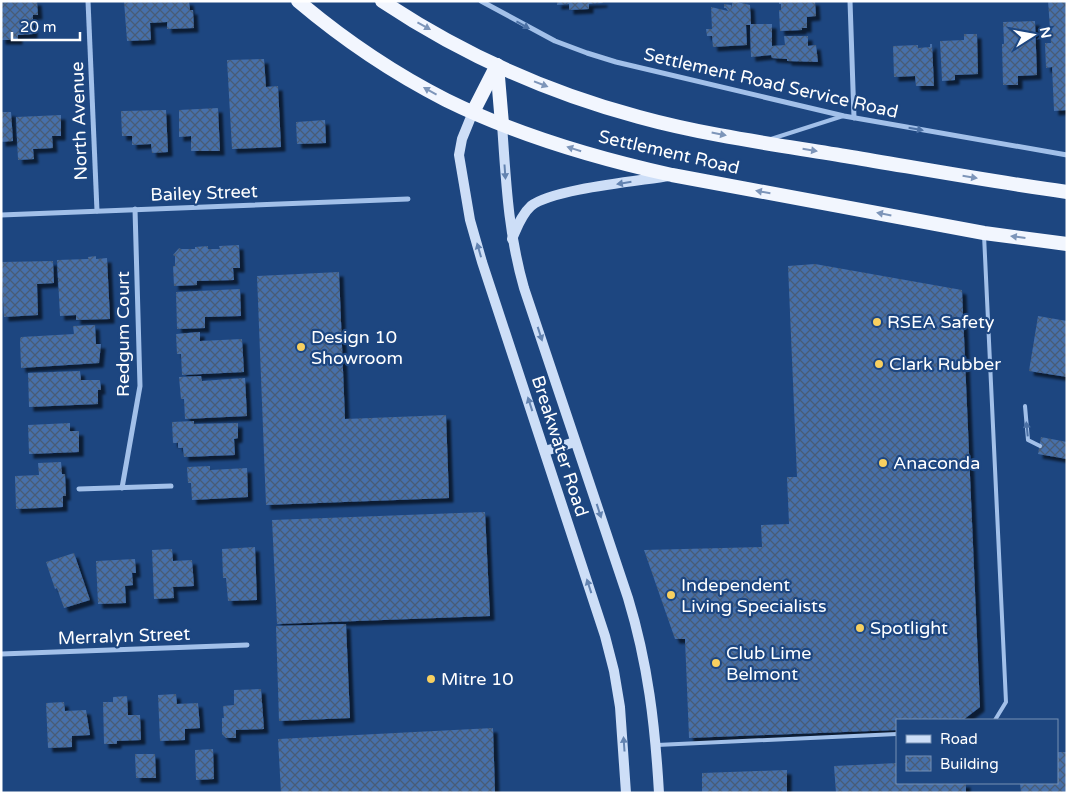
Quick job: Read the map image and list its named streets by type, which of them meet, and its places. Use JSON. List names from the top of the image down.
{
  "streets": {
    "highway": ["Settlement Road"],
    "main road": ["Breakwater Road"],
    "street": [
      "Settlement Road Service Road",
      "North Avenue",
      "Bailey Street",
      "Redgum Court",
      "Merralyn Street"
    ]
  },
  "crossings": [
    ["North Avenue", "Bailey Street"],
    ["Settlement Road", "Breakwater Road"],
    ["Bailey Street", "Redgum Court"]
  ],
  "one_way": ["Settlement Road Service Road"],
  "places": [
    "RSEA Safety",
    "Design 10 Showroom",
    "Clark Rubber",
    "Anaconda",
    "Independent Living Specialists",
    "Spotlight",
    "Club Lime Belmont",
    "Mitre 10"
  ],
  "legend": ["Road", "Building"],
  "scale_bar": "20 m",
  "north": "right"
}
